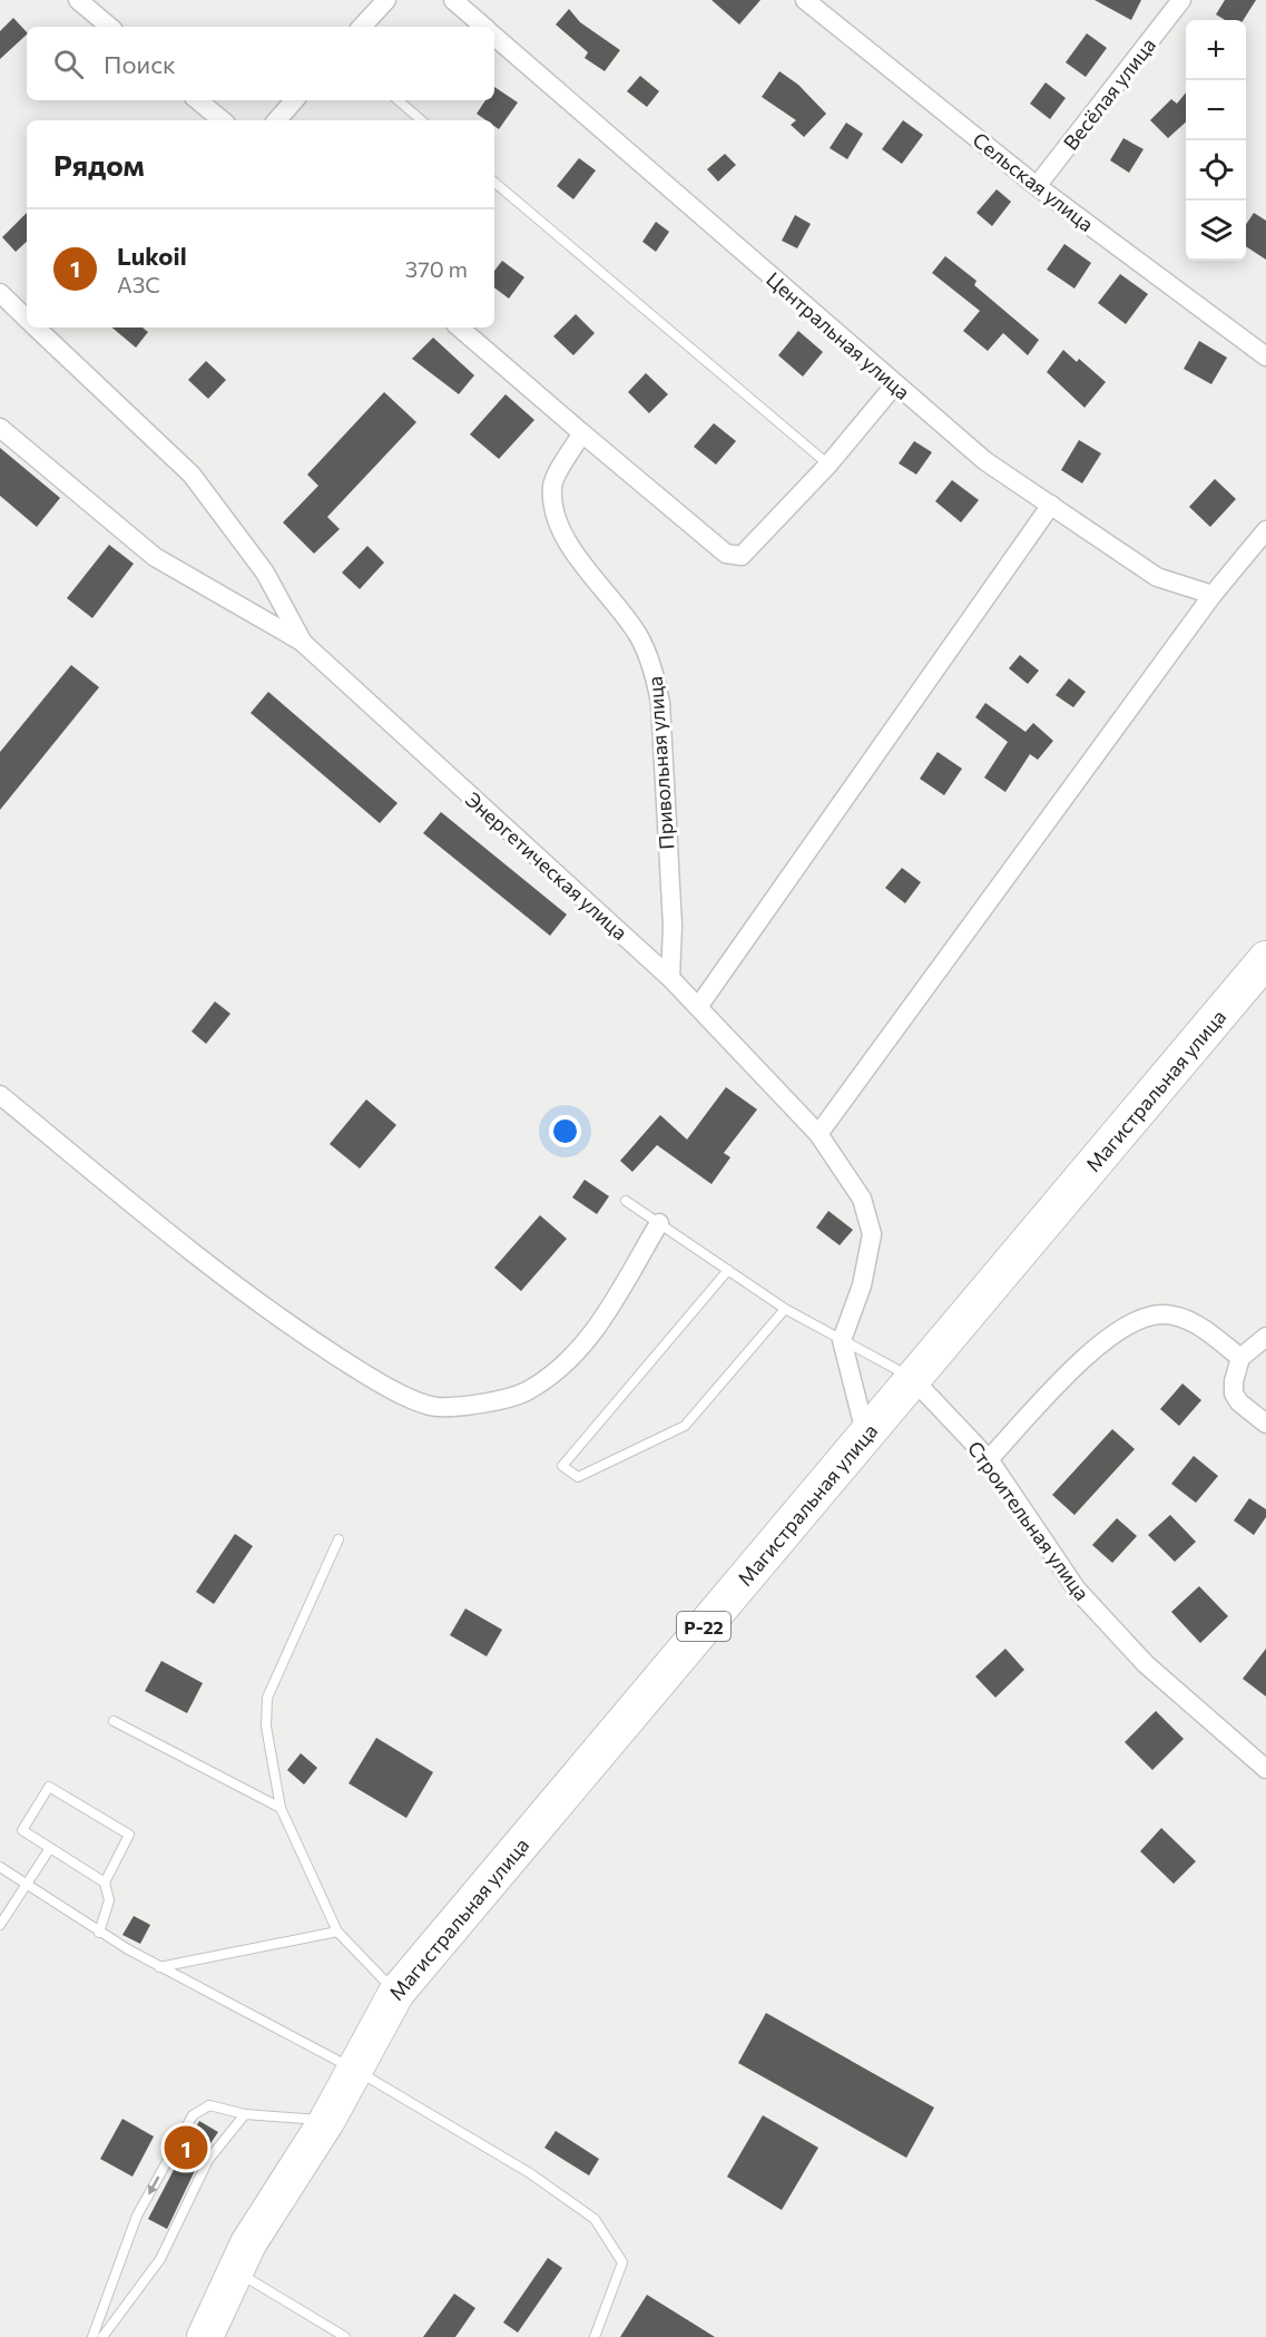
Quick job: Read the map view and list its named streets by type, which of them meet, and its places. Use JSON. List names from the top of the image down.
{
  "streets": {
    "highway": ["Магистральная улица", "Р-22"],
    "street": [
      "Весёлая улица",
      "Сельская улица",
      "Центральная улица",
      "Привольная улица",
      "Энергетическая улица",
      "Строительная улица"
    ]
  },
  "crossings": [
    ["Весёлая улица", "Сельская улица"],
    ["Привольная улица", "Энергетическая улица"],
    ["Магистральная улица", "Строительная улица"]
  ],
  "page": {
    "map_buttons": ["+", "−"],
    "search": "Поиск",
    "heading": "Рядом",
    "list": [
      {
        "mark": "1",
        "name": "Lukoil",
        "note": "АЗС",
        "value": "370 m"
      }
    ],
    "pins": "1"
  }
}
